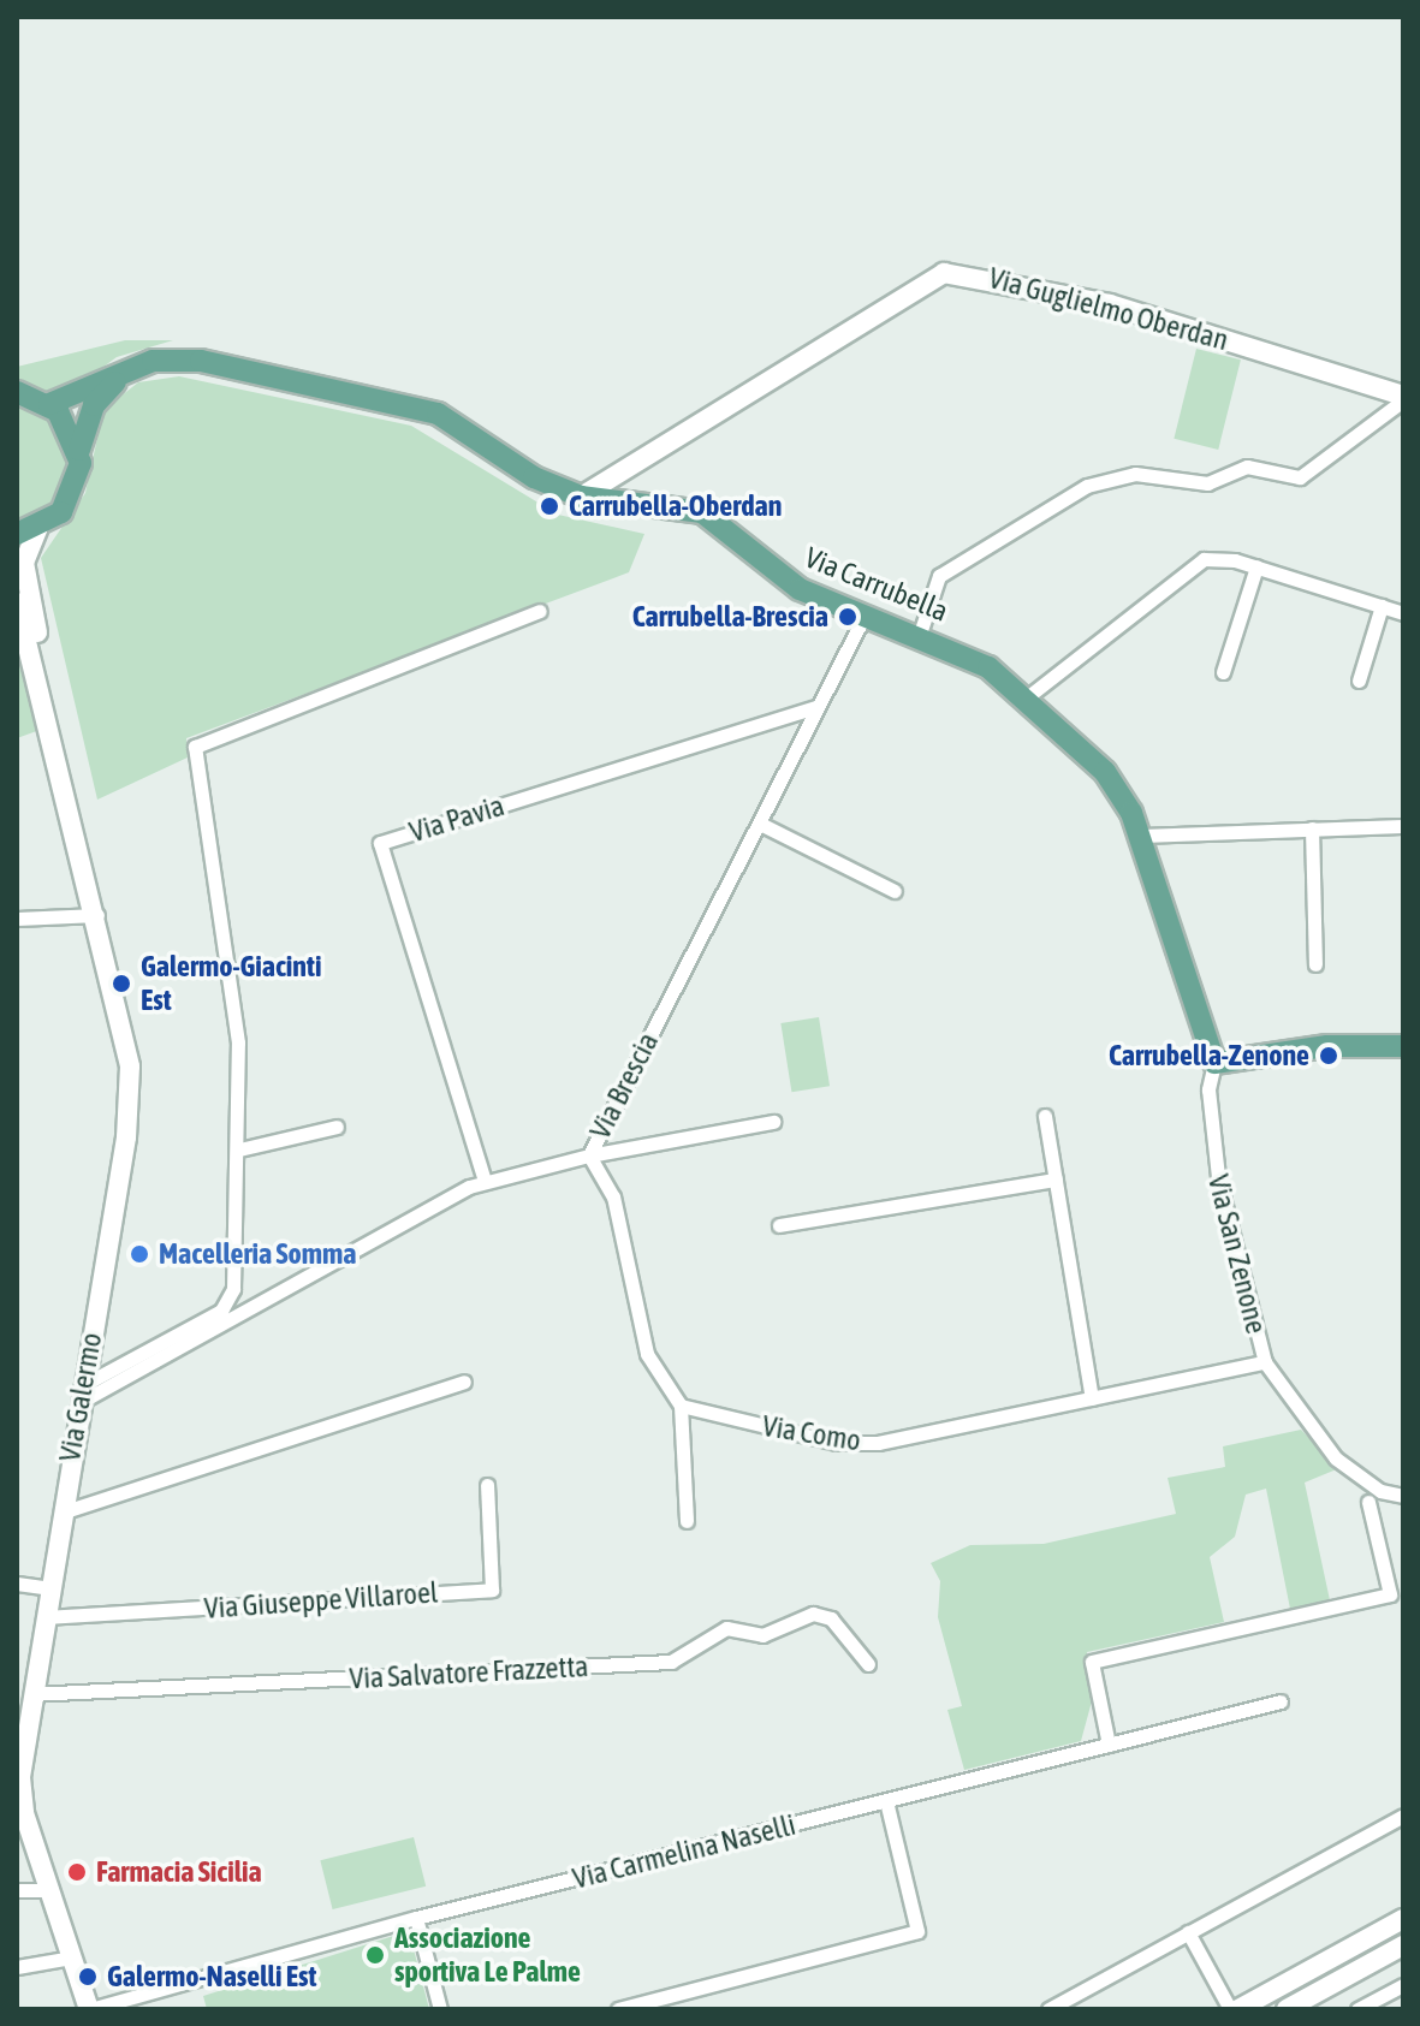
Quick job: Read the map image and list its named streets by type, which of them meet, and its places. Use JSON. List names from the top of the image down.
{
  "streets": {
    "main road": ["Via Guglielmo Oberdan", "Via Carrubella", "Via Galermo"],
    "street": [
      "Via Pavia",
      "Via Brescia",
      "Via San Zenone",
      "Via Como",
      "Via Giuseppe Villaroel",
      "Via Salvatore Frazzetta",
      "Via Carmelina Naselli"
    ]
  },
  "crossings": [
    ["Via Guglielmo Oberdan", "Via Carrubella"],
    ["Via Carrubella", "Via Brescia"],
    ["Via Carrubella", "Via San Zenone"],
    ["Via Pavia", "Via Brescia"],
    ["Via Brescia", "Via Galermo"],
    ["Via San Zenone", "Via Como"],
    ["Via Galermo", "Via Giuseppe Villaroel"],
    ["Via Galermo", "Via Salvatore Frazzetta"],
    ["Via Galermo", "Via Carmelina Naselli"]
  ],
  "places": [
    "Carrubella-Oberdan",
    "Carrubella-Brescia",
    "Galermo-Giacinti Est",
    "Carrubella-Zenone",
    "Macelleria Somma",
    "Farmacia Sicilia",
    "Associazione sportiva Le Palme",
    "Galermo-Naselli Est"
  ]
}
